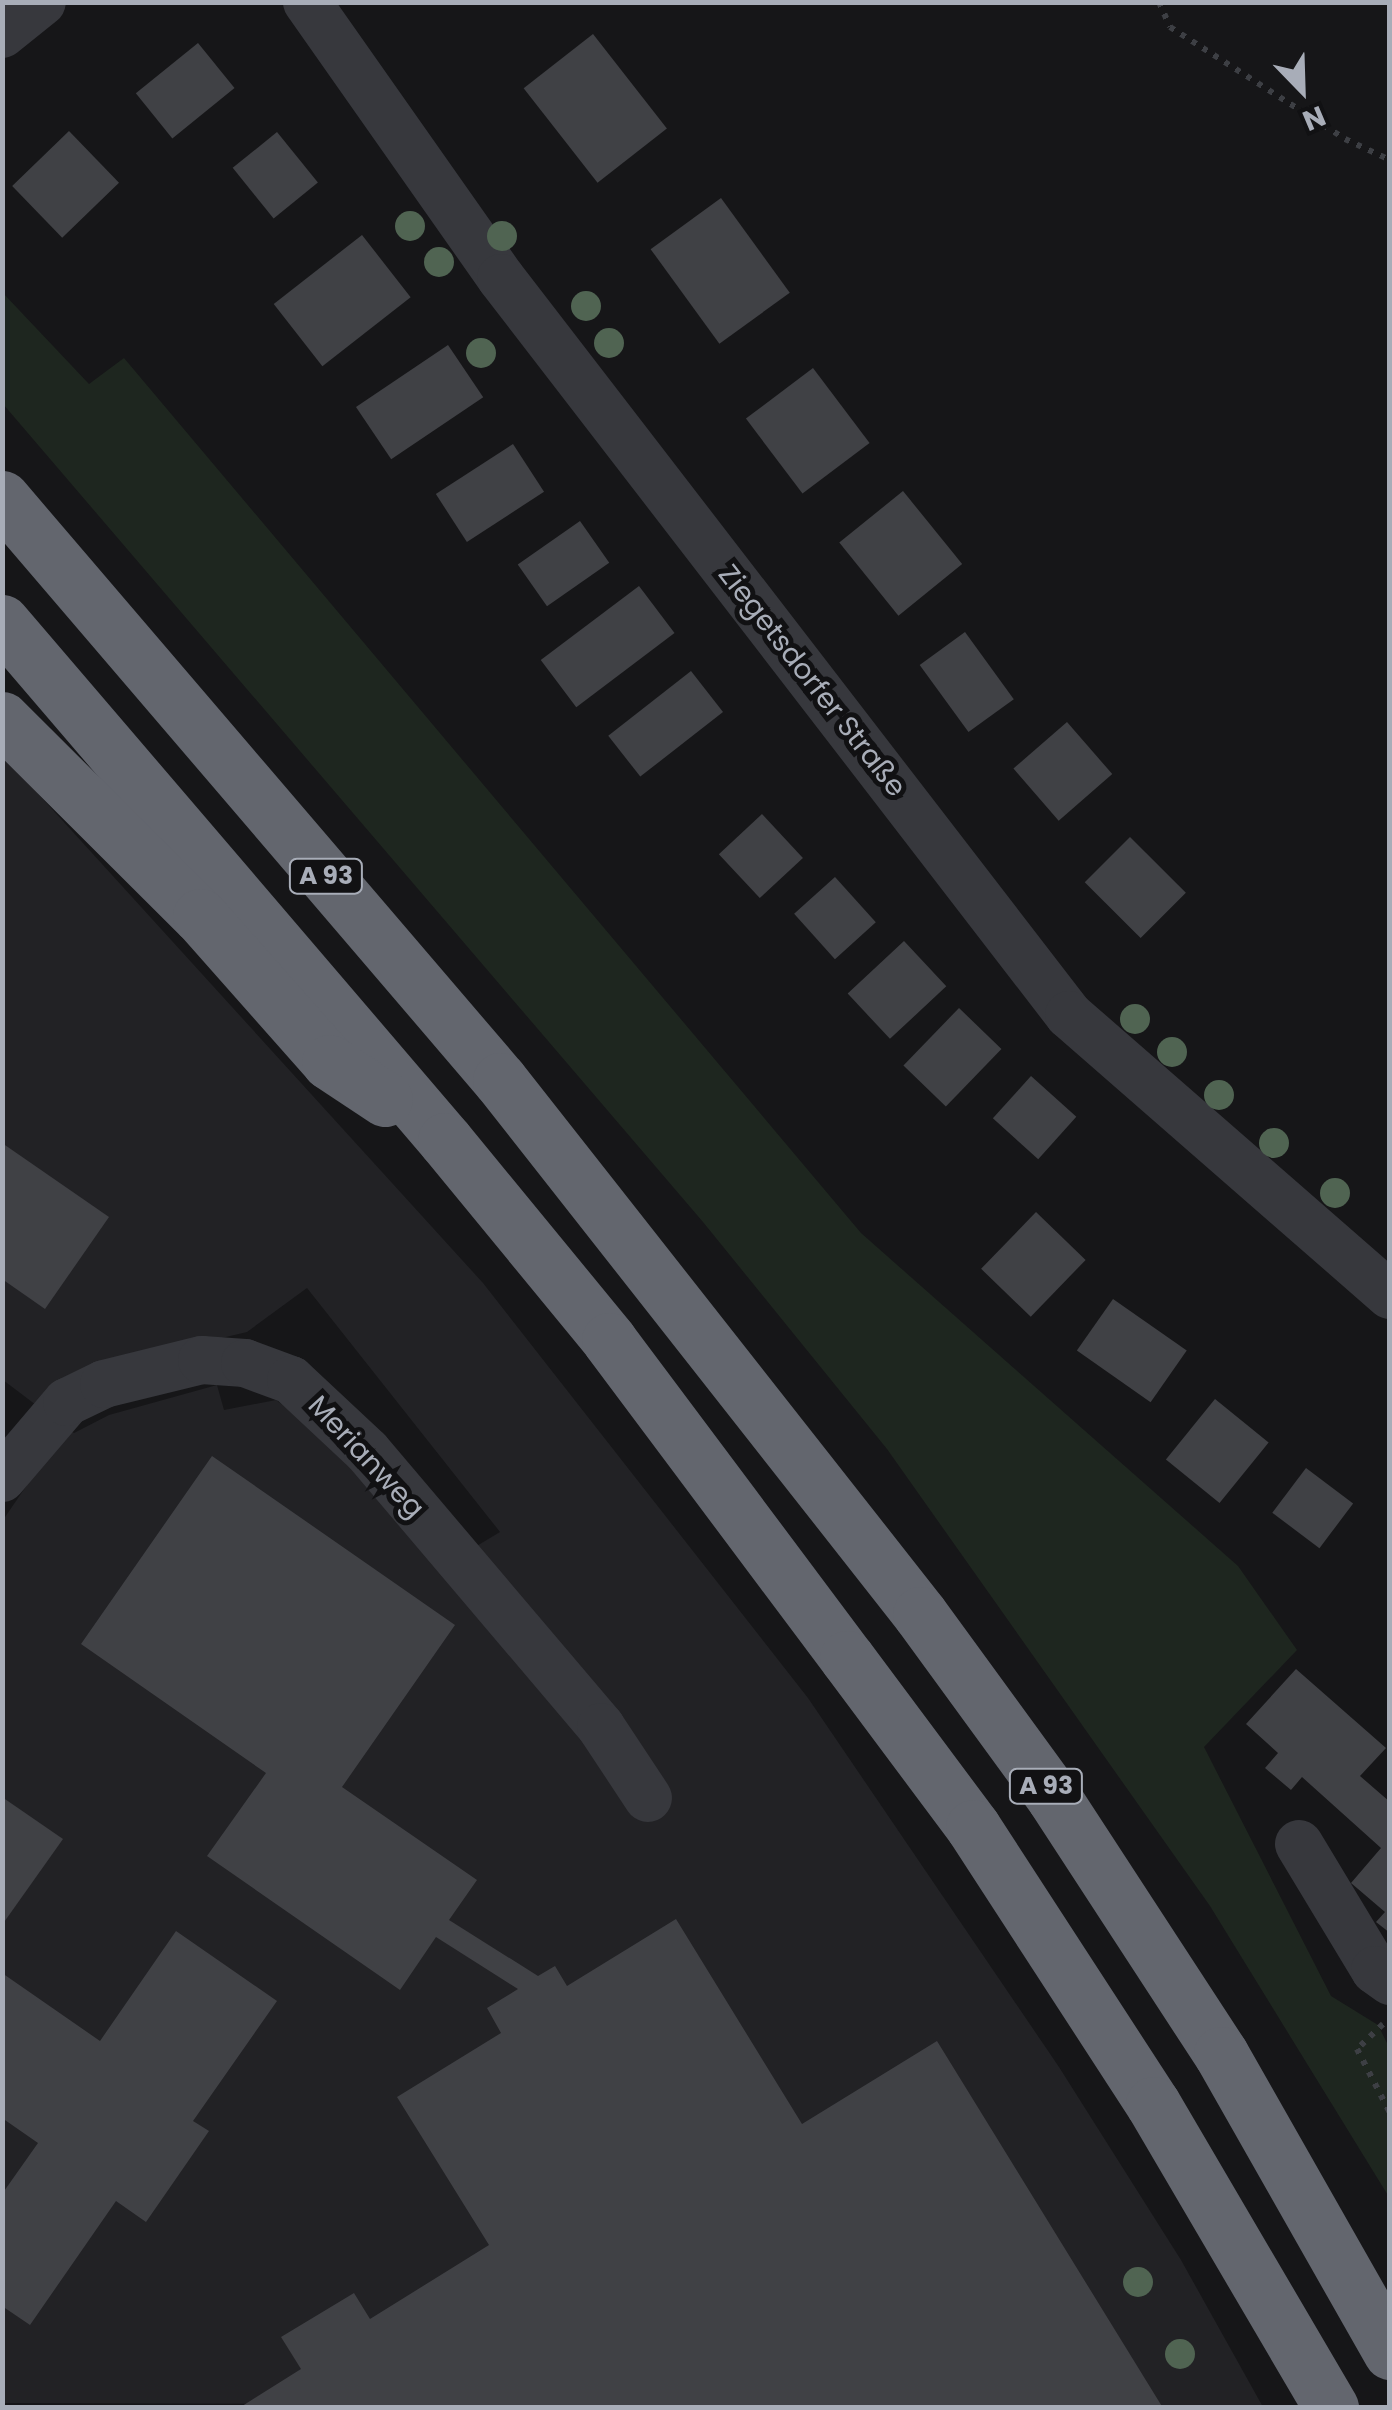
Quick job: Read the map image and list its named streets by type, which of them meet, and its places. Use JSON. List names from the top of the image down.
{
  "streets": {
    "highway": ["A 93"],
    "street": ["Ziegetsdorfer Straße", "Merianweg"]
  },
  "north": "bottom right"
}
